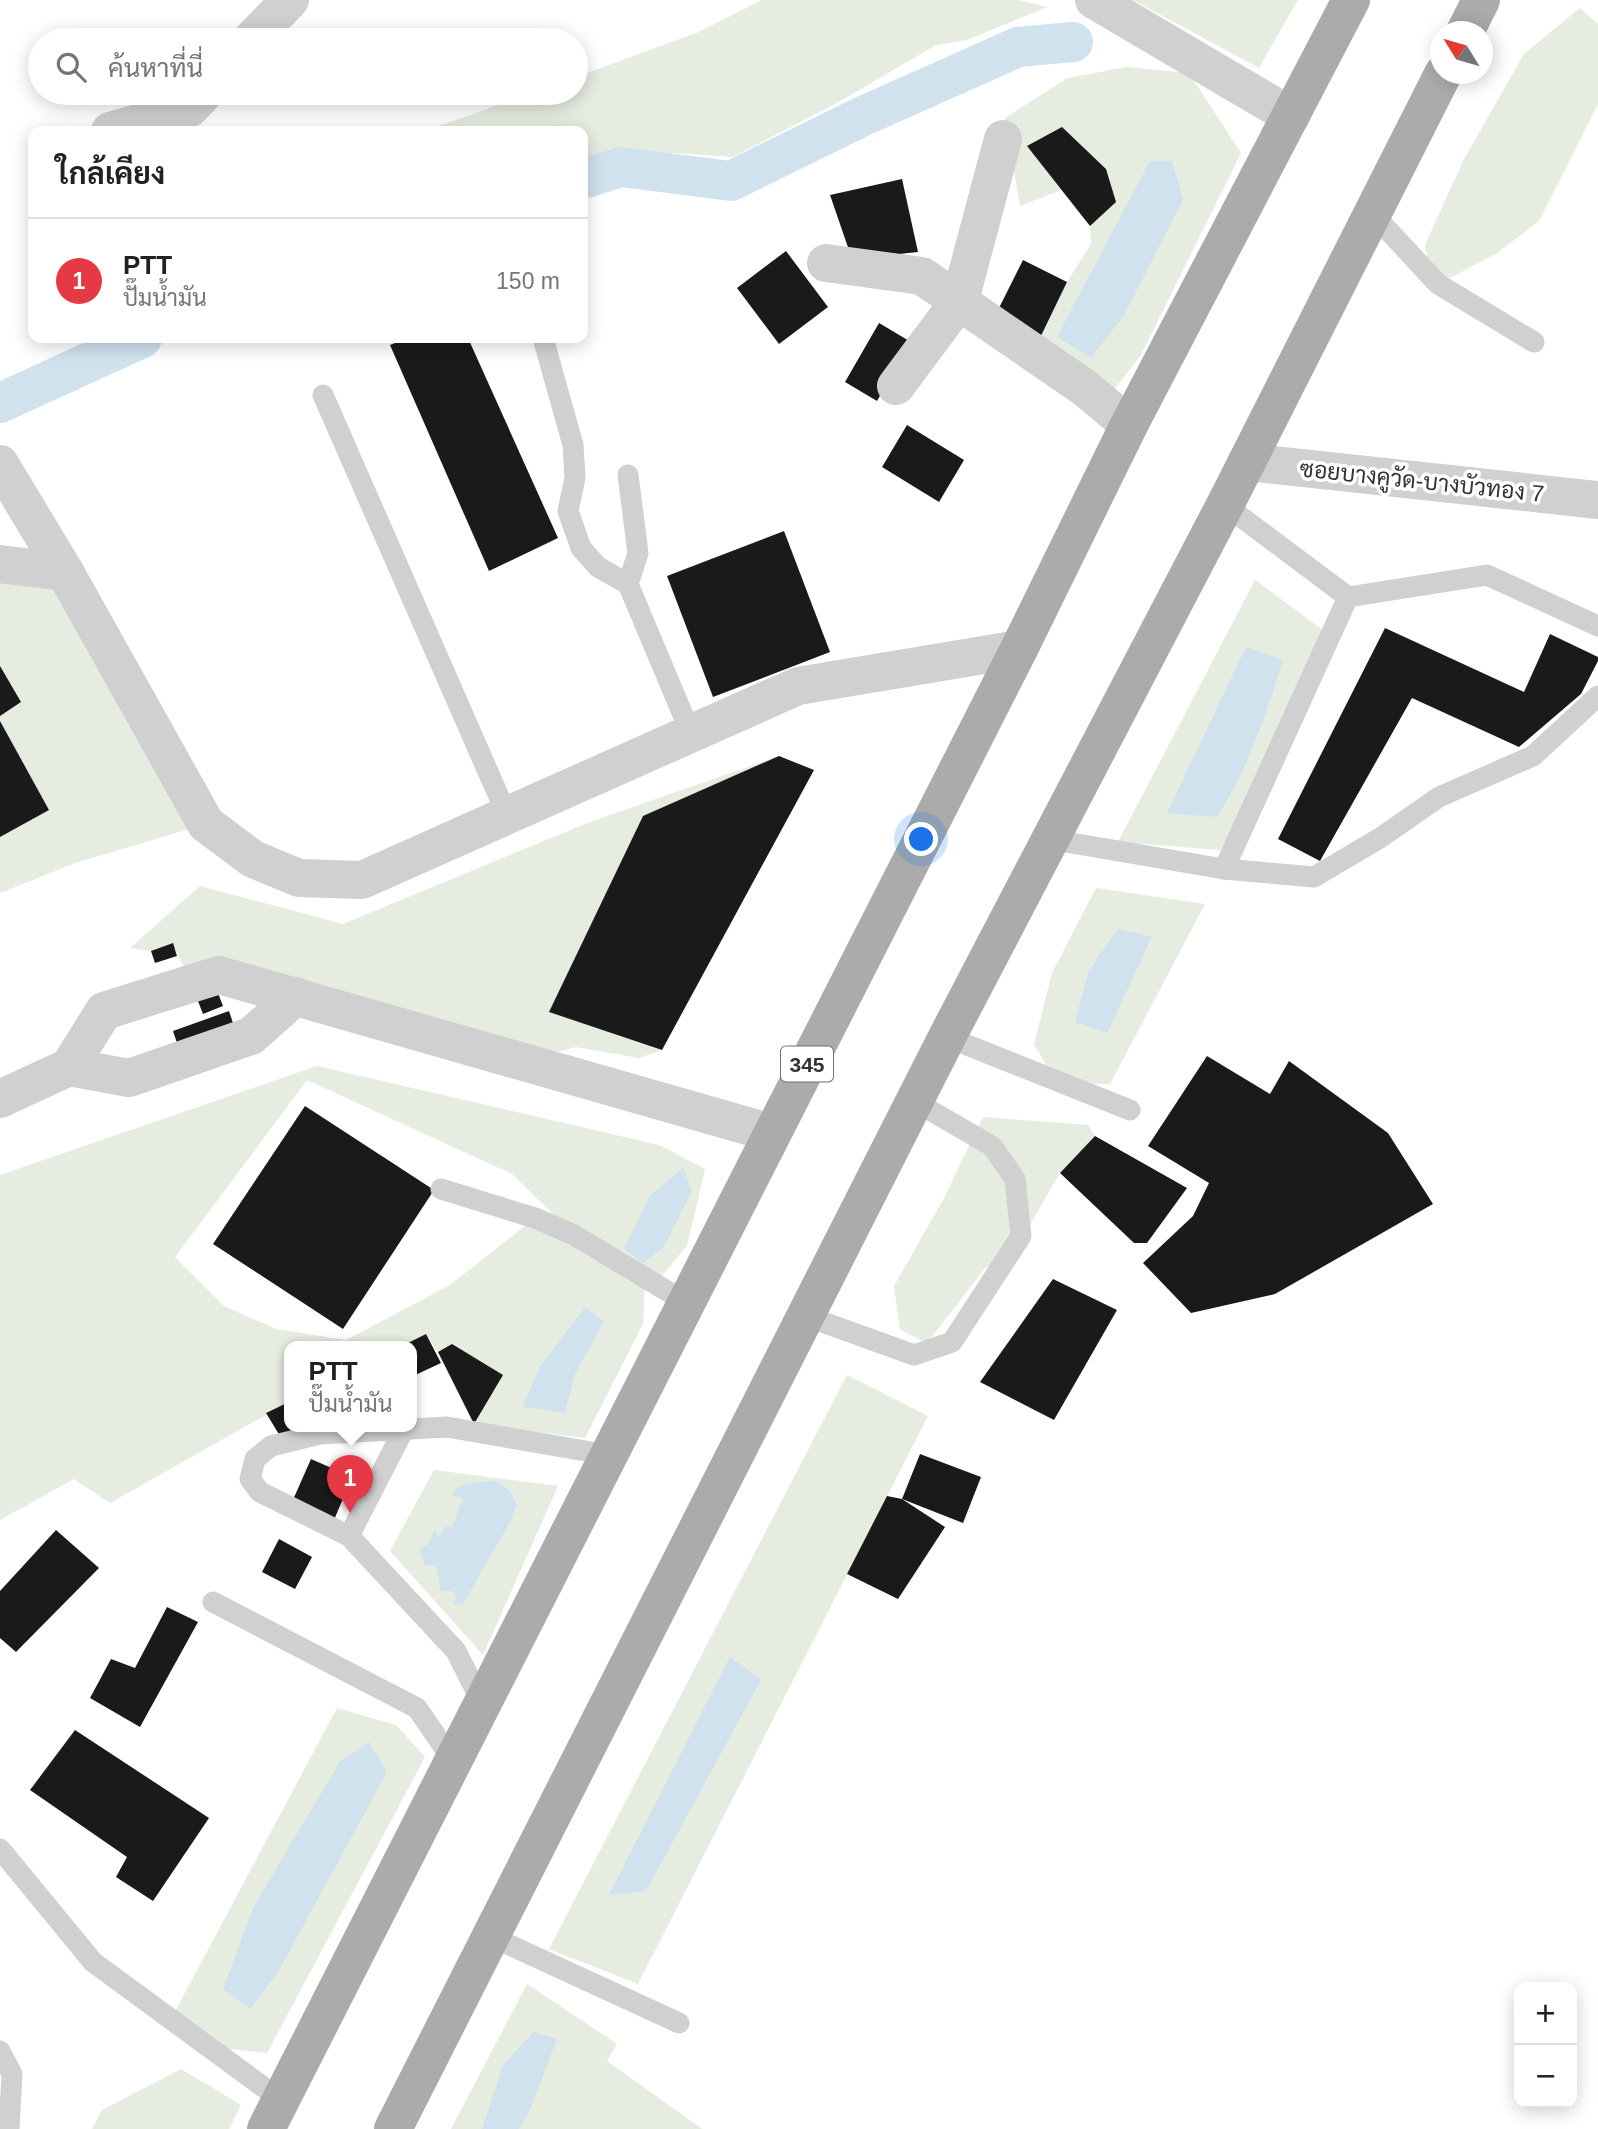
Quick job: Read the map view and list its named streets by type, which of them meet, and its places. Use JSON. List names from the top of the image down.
{
  "streets": {
    "main road": ["345"],
    "street": ["ซอยบางคูวัด-บางบัวทอง 7"]
  },
  "north": "top left",
  "page": {
    "search": "ค้นหาที่นี่",
    "heading": "ใกล้เคียง",
    "list": [
      {
        "mark": "1",
        "name": "PTT",
        "note": "ปั๊มน้ำมัน",
        "value": "150 m"
      }
    ],
    "popup": ["PTT", "ปั๊มน้ำมัน"],
    "pins": "1",
    "map_buttons": ["+", "−"]
  }
}
